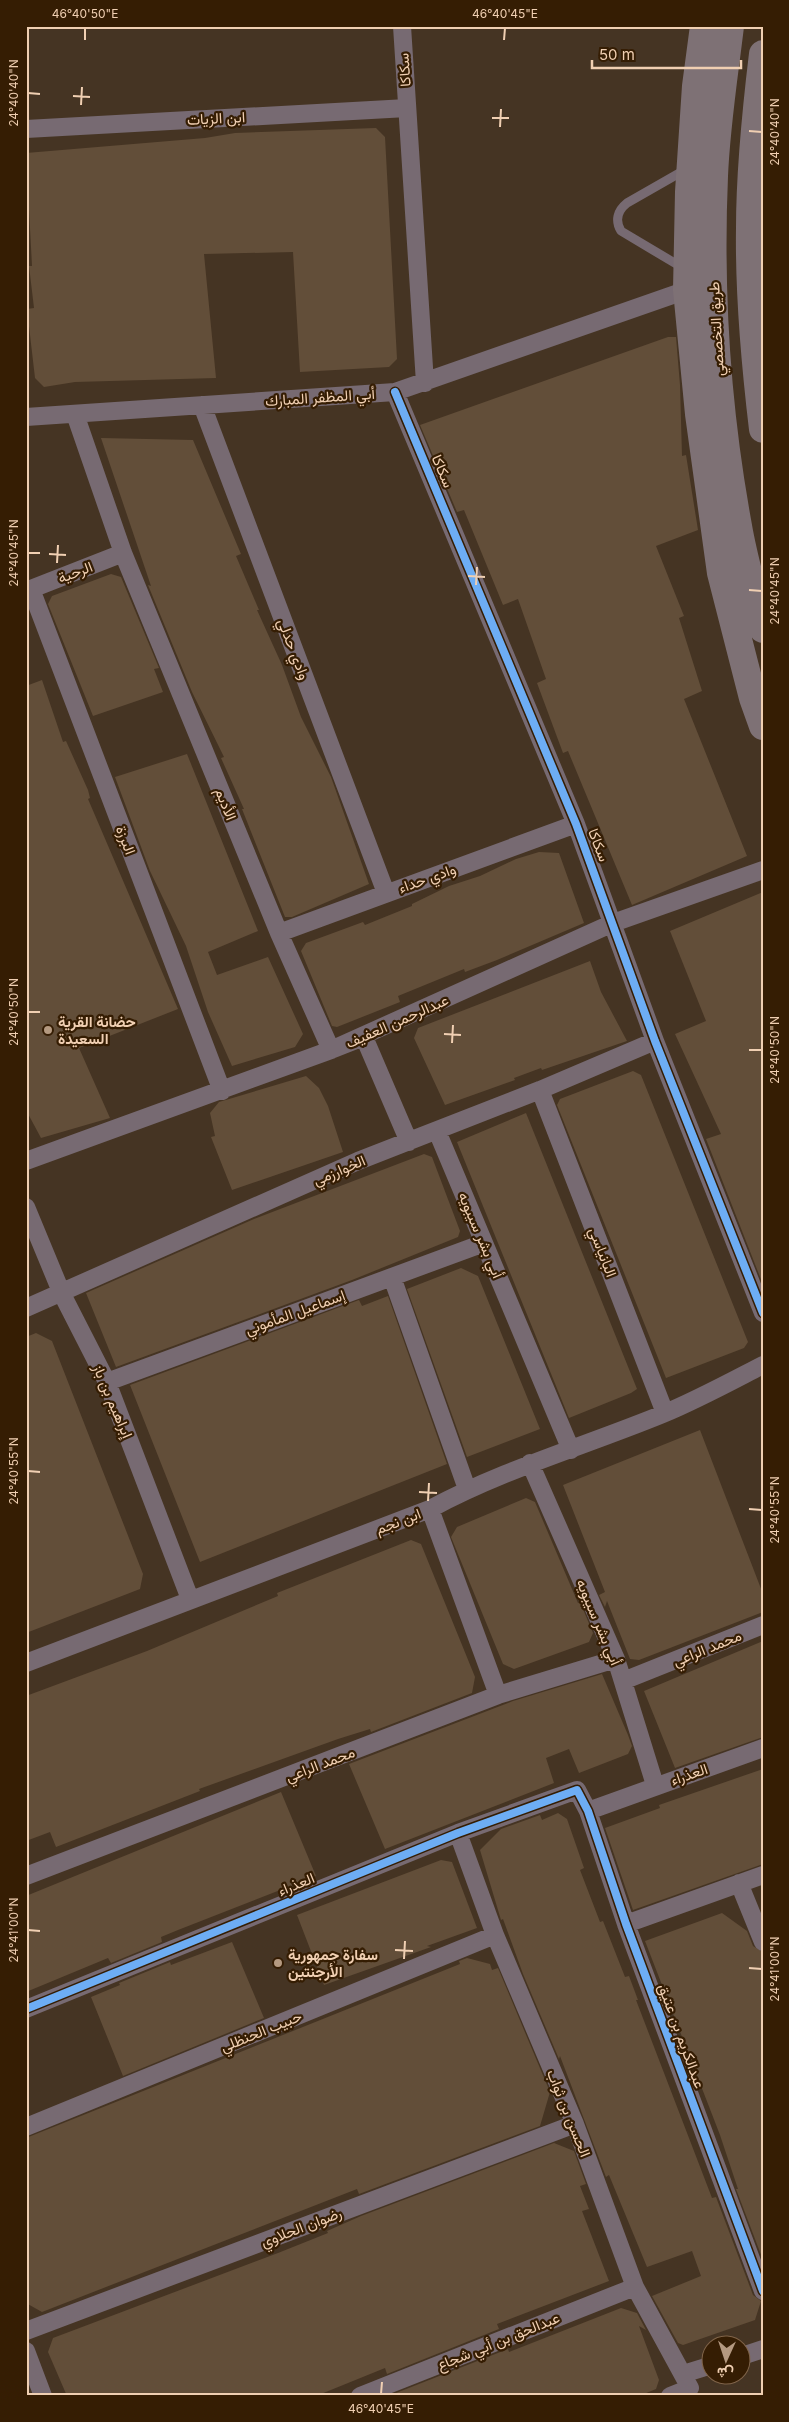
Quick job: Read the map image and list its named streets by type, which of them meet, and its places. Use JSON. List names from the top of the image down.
{
  "streets": {
    "main road": ["طريق التخصصي"],
    "street": [
      "سكاكا",
      "ابن الزيات",
      "أبي المظفر المبارك",
      "الرحية",
      "وادي حدلي",
      "الأديم",
      "البرزة",
      "وادي حداء",
      "عبدالرحمن العفيف",
      "الخوارزمي",
      "أبي بشر سيبويه",
      "البانياسي",
      "إسماعيل المأموني",
      "إبراهيم بن باز",
      "ابن نجم",
      "محمد الراعي",
      "العذراء",
      "حبيب الحنظلي",
      "عبدالكريم بن عتيق",
      "الحسن بن ثواب",
      "رضوان الحلاوي",
      "عبدالحق بن أبي شجاع"
    ]
  },
  "crossings": [
    ["سكاكا", "ابن الزيات"],
    ["سكاكا", "أبي المظفر المبارك"],
    ["سكاكا", "وادي حداء"],
    ["سكاكا", "عبدالرحمن العفيف"],
    ["سكاكا", "الخوارزمي"],
    ["أبي المظفر المبارك", "وادي حدلي"],
    ["أبي المظفر المبارك", "الأديم"],
    ["الرحية", "الأديم"],
    ["الرحية", "البرزة"],
    ["وادي حدلي", "وادي حداء"],
    ["الأديم", "وادي حداء"],
    ["الأديم", "عبدالرحمن العفيف"],
    ["البرزة", "عبدالرحمن العفيف"],
    ["الخوارزمي", "أبي بشر سيبويه"],
    ["الخوارزمي", "البانياسي"],
    ["الخوارزمي", "إبراهيم بن باز"],
    ["أبي بشر سيبويه", "إسماعيل المأموني"],
    ["أبي بشر سيبويه", "ابن نجم"],
    ["أبي بشر سيبويه", "محمد الراعي"],
    ["أبي بشر سيبويه", "العذراء"],
    ["البانياسي", "ابن نجم"],
    ["إسماعيل المأموني", "إبراهيم بن باز"],
    ["إبراهيم بن باز", "ابن نجم"],
    ["العذراء", "عبدالكريم بن عتيق"],
    ["العذراء", "الحسن بن ثواب"],
    ["حبيب الحنظلي", "الحسن بن ثواب"],
    ["الحسن بن ثواب", "رضوان الحلاوي"],
    ["الحسن بن ثواب", "عبدالحق بن أبي شجاع"]
  ],
  "places": ["حضانة القرية السعيدة", "سفارة جمهورية الأرجنتين"],
  "scale_bar": "50 m",
  "north": "bottom",
  "coordinates": [
    "46°40'50\"E",
    "46°40'45\"E",
    "24°40'40\"N",
    "24°40'45\"N",
    "24°40'50\"N",
    "24°40'55\"N",
    "24°41'00\"N"
  ]
}
